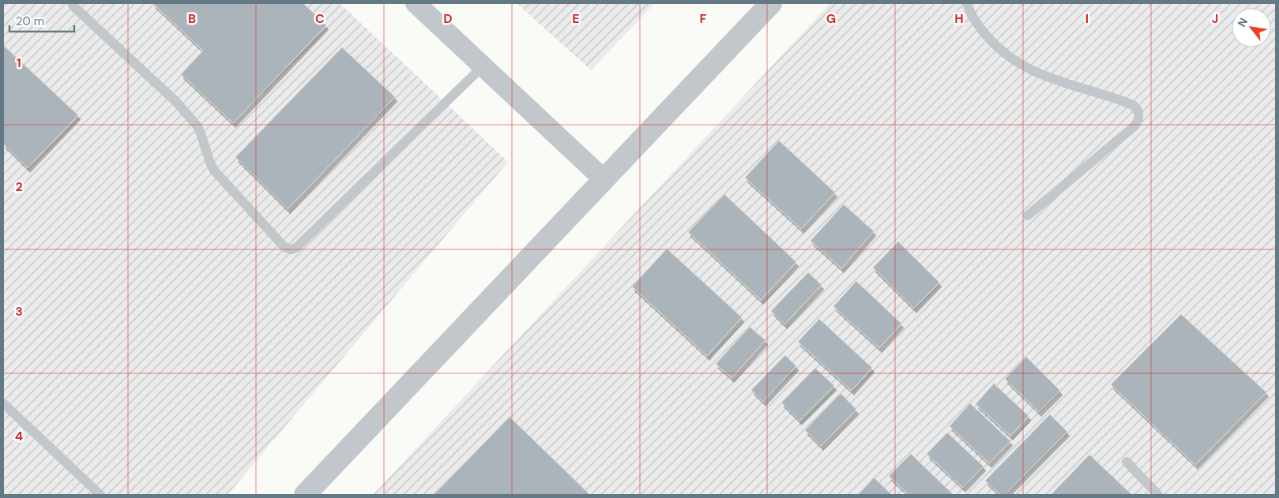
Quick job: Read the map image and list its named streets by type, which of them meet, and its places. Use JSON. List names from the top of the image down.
{
  "scale_bar": "20 m",
  "north": "top left",
  "grid": {
    "columns": [
      "B",
      "C",
      "D",
      "E",
      "F",
      "G",
      "H",
      "I",
      "J"
    ],
    "rows": [
      "1",
      "2",
      "3",
      "4"
    ]
  }
}
